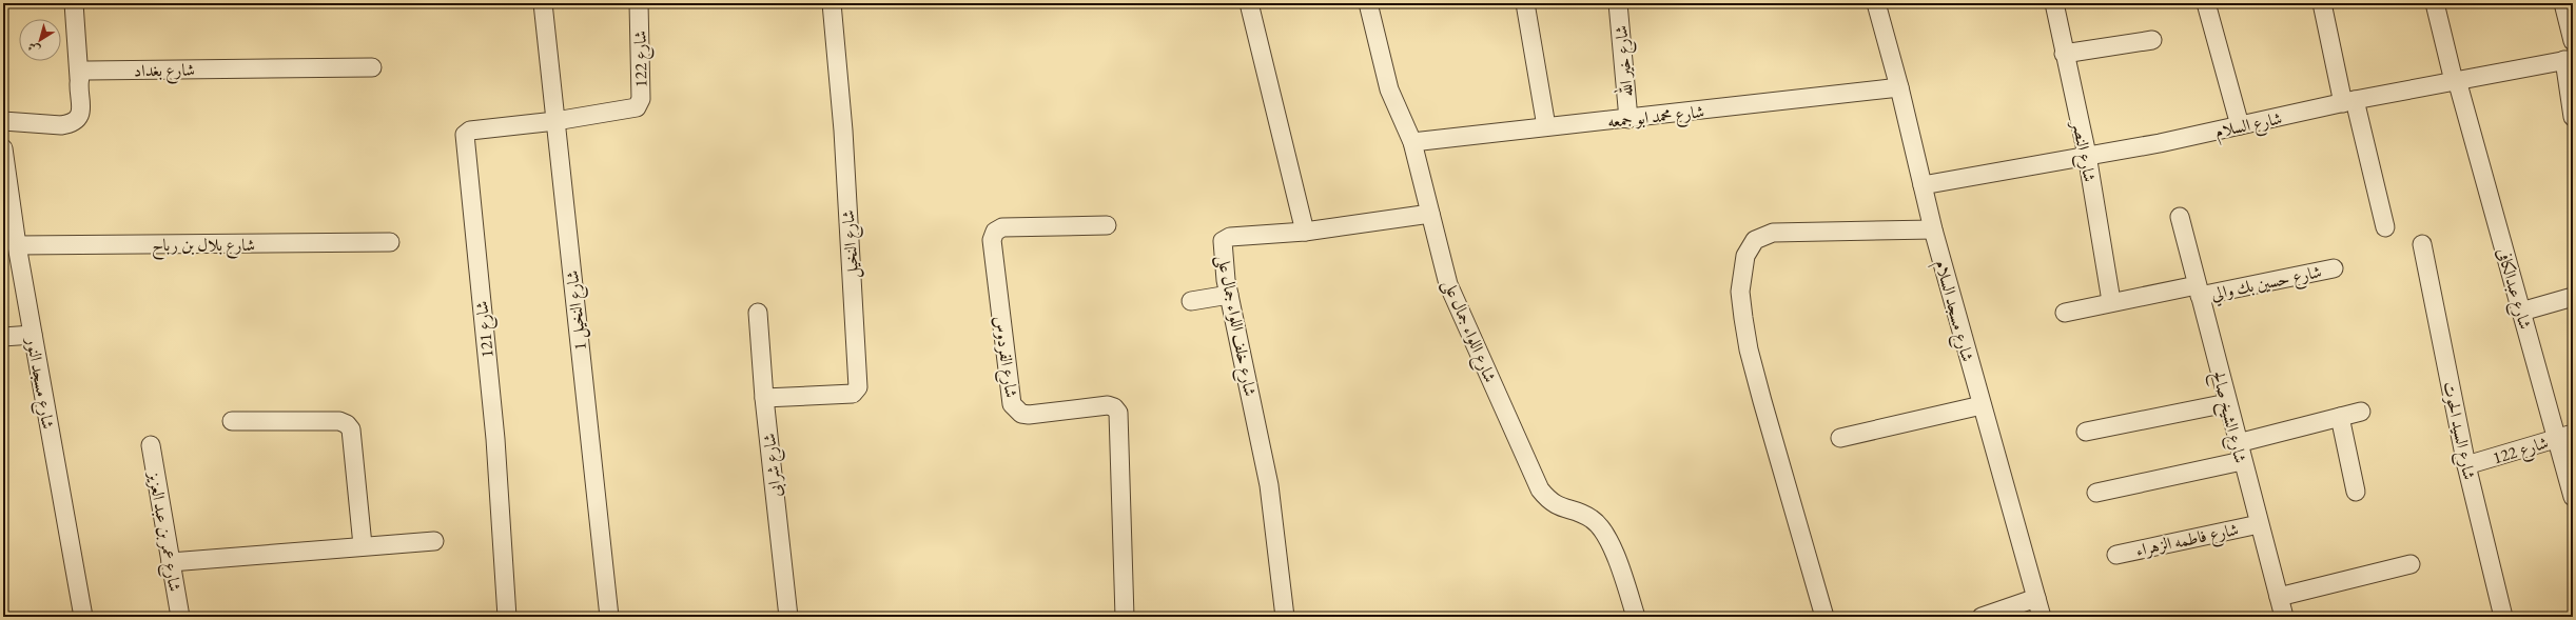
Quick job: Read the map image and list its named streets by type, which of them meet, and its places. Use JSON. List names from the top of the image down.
{
  "streets": {
    "street": [
      "شارع 122",
      "شارع خير الله",
      "شارع بغداد",
      "شارع محمد ابو جمعه",
      "شارع السلام",
      "شارع النصر",
      "شارع بلال بن رباح",
      "شارع النخيل",
      "شارع حسين بك والي",
      "شارع عبدالكافى",
      "شارع النخيل 1",
      "شارع مسجد السلام",
      "شارع خلف اللواء جمال على",
      "شارع 121",
      "شارع اللواء جمال على",
      "شارع الفردوس",
      "شارع مسجد النور",
      "شارع الشيخ صالح",
      "شارع السيد الحوت",
      "شارع شرابى",
      "شارع عمر بن عبد العزيز",
      "شارع فاطمه الزهراء"
    ]
  },
  "crossings": [
    ["شارع 122", "شارع عبدالكافى"],
    ["شارع 122", "شارع النخيل 1"],
    ["شارع 122", "شارع 121"],
    ["شارع 122", "شارع السيد الحوت"],
    ["شارع خير الله", "شارع محمد ابو جمعه"],
    ["شارع محمد ابو جمعه", "شارع مسجد السلام"],
    ["شارع محمد ابو جمعه", "شارع اللواء جمال على"],
    ["شارع السلام", "شارع النصر"],
    ["شارع السلام", "شارع عبدالكافى"],
    ["شارع السلام", "شارع مسجد السلام"],
    ["شارع النصر", "شارع حسين بك والي"],
    ["شارع بلال بن رباح", "شارع مسجد النور"],
    ["شارع النخيل", "شارع شرابى"],
    ["شارع حسين بك والي", "شارع الشيخ صالح"],
    ["شارع النخيل 1", "شارع 121"],
    ["شارع خلف اللواء جمال على", "شارع اللواء جمال على"],
    ["شارع الشيخ صالح", "شارع فاطمه الزهراء"]
  ],
  "north": "bottom left"
}
